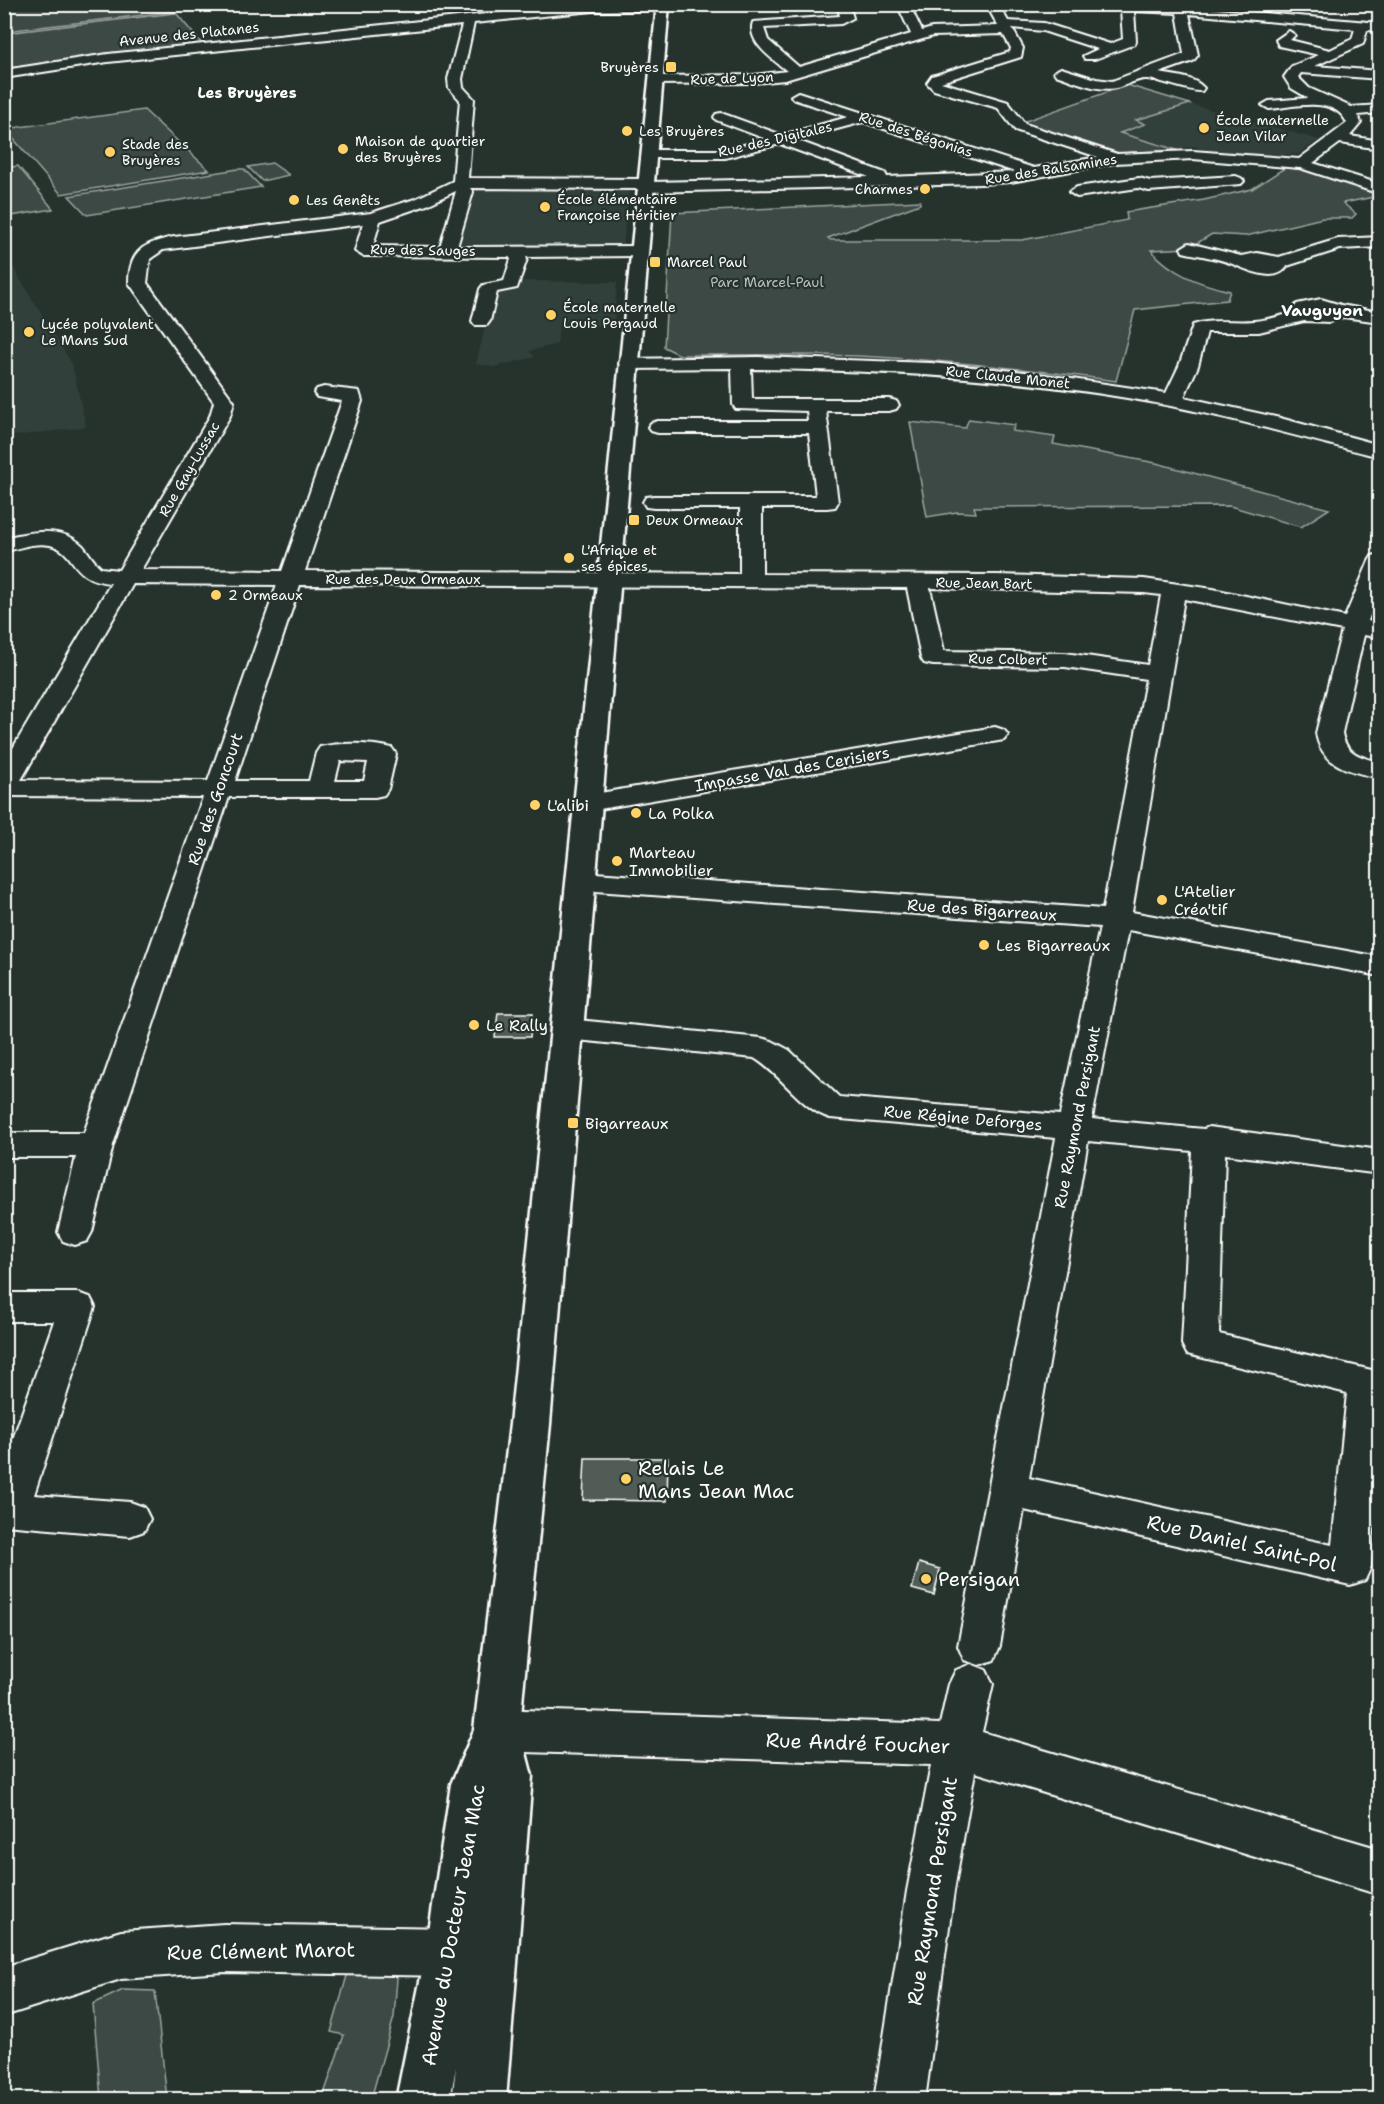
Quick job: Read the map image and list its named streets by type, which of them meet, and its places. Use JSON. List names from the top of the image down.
{
  "streets": {
    "main road": ["Avenue du Docteur Jean Mac"],
    "street": [
      "Avenue des Platanes",
      "Rue de Lyon",
      "Rue des Bégonias",
      "Rue des Digitales",
      "Rue des Balsamines",
      "Rue des Sauges",
      "Rue Claude Monet",
      "Rue Gay-Lussac",
      "Rue des Deux Ormeaux",
      "Rue Jean Bart",
      "Rue Colbert",
      "Impasse Val des Cerisiers",
      "Rue des Goncourt",
      "Rue des Bigarreaux",
      "Rue Raymond Persigant",
      "Rue Régine Deforges",
      "Rue Daniel Saint-Pol",
      "Rue André Foucher",
      "Rue Clément Marot"
    ]
  },
  "crossings": [
    ["Rue des Bégonias", "Rue des Digitales"],
    ["Rue des Bégonias", "Rue des Balsamines"],
    ["Rue des Balsamines", "Rue Gay-Lussac"],
    ["Rue des Sauges", "Rue Gay-Lussac"],
    ["Rue Gay-Lussac", "Rue des Deux Ormeaux"],
    ["Rue des Deux Ormeaux", "Rue Jean Bart"],
    ["Rue des Deux Ormeaux", "Rue des Goncourt"],
    ["Rue Jean Bart", "Rue Colbert"],
    ["Rue Jean Bart", "Rue Raymond Persigant"],
    ["Rue Colbert", "Rue Raymond Persigant"],
    ["Rue des Bigarreaux", "Rue Raymond Persigant"],
    ["Rue Raymond Persigant", "Rue Régine Deforges"],
    ["Rue Raymond Persigant", "Rue Daniel Saint-Pol"],
    ["Rue Raymond Persigant", "Rue André Foucher"],
    ["Rue Régine Deforges", "Rue Daniel Saint-Pol"],
    ["Rue André Foucher", "Avenue du Docteur Jean Mac"],
    ["Avenue du Docteur Jean Mac", "Rue Clément Marot"]
  ],
  "districts": ["Les Bruyères", "Vauguyon"],
  "parks": ["Parc Marcel-Paul"],
  "places": {
    "transit": [
      "Bruyères",
      "Marcel Paul",
      "Deux Ormeaux",
      "Bigarreaux"
    ],
    "other": [
      "École maternelle Jean Vilar",
      "Les Bruyères",
      "Maison de quartier des Bruyères",
      "Stade des Bruyères",
      "Charmes",
      "Les Genêts",
      "École élémentaire Françoise Héritier",
      "École maternelle Louis Pergaud",
      "Lycée polyvalent Le Mans Sud",
      "L'Afrique et ses épices",
      "2 Ormeaux",
      "L'alibi",
      "La Polka",
      "Marteau Immobilier",
      "L'Atelier Créa'tif",
      "Les Bigarreaux",
      "Le Rally",
      "Relais Le Mans Jean Mac",
      "Persigan"
    ]
  }
}
